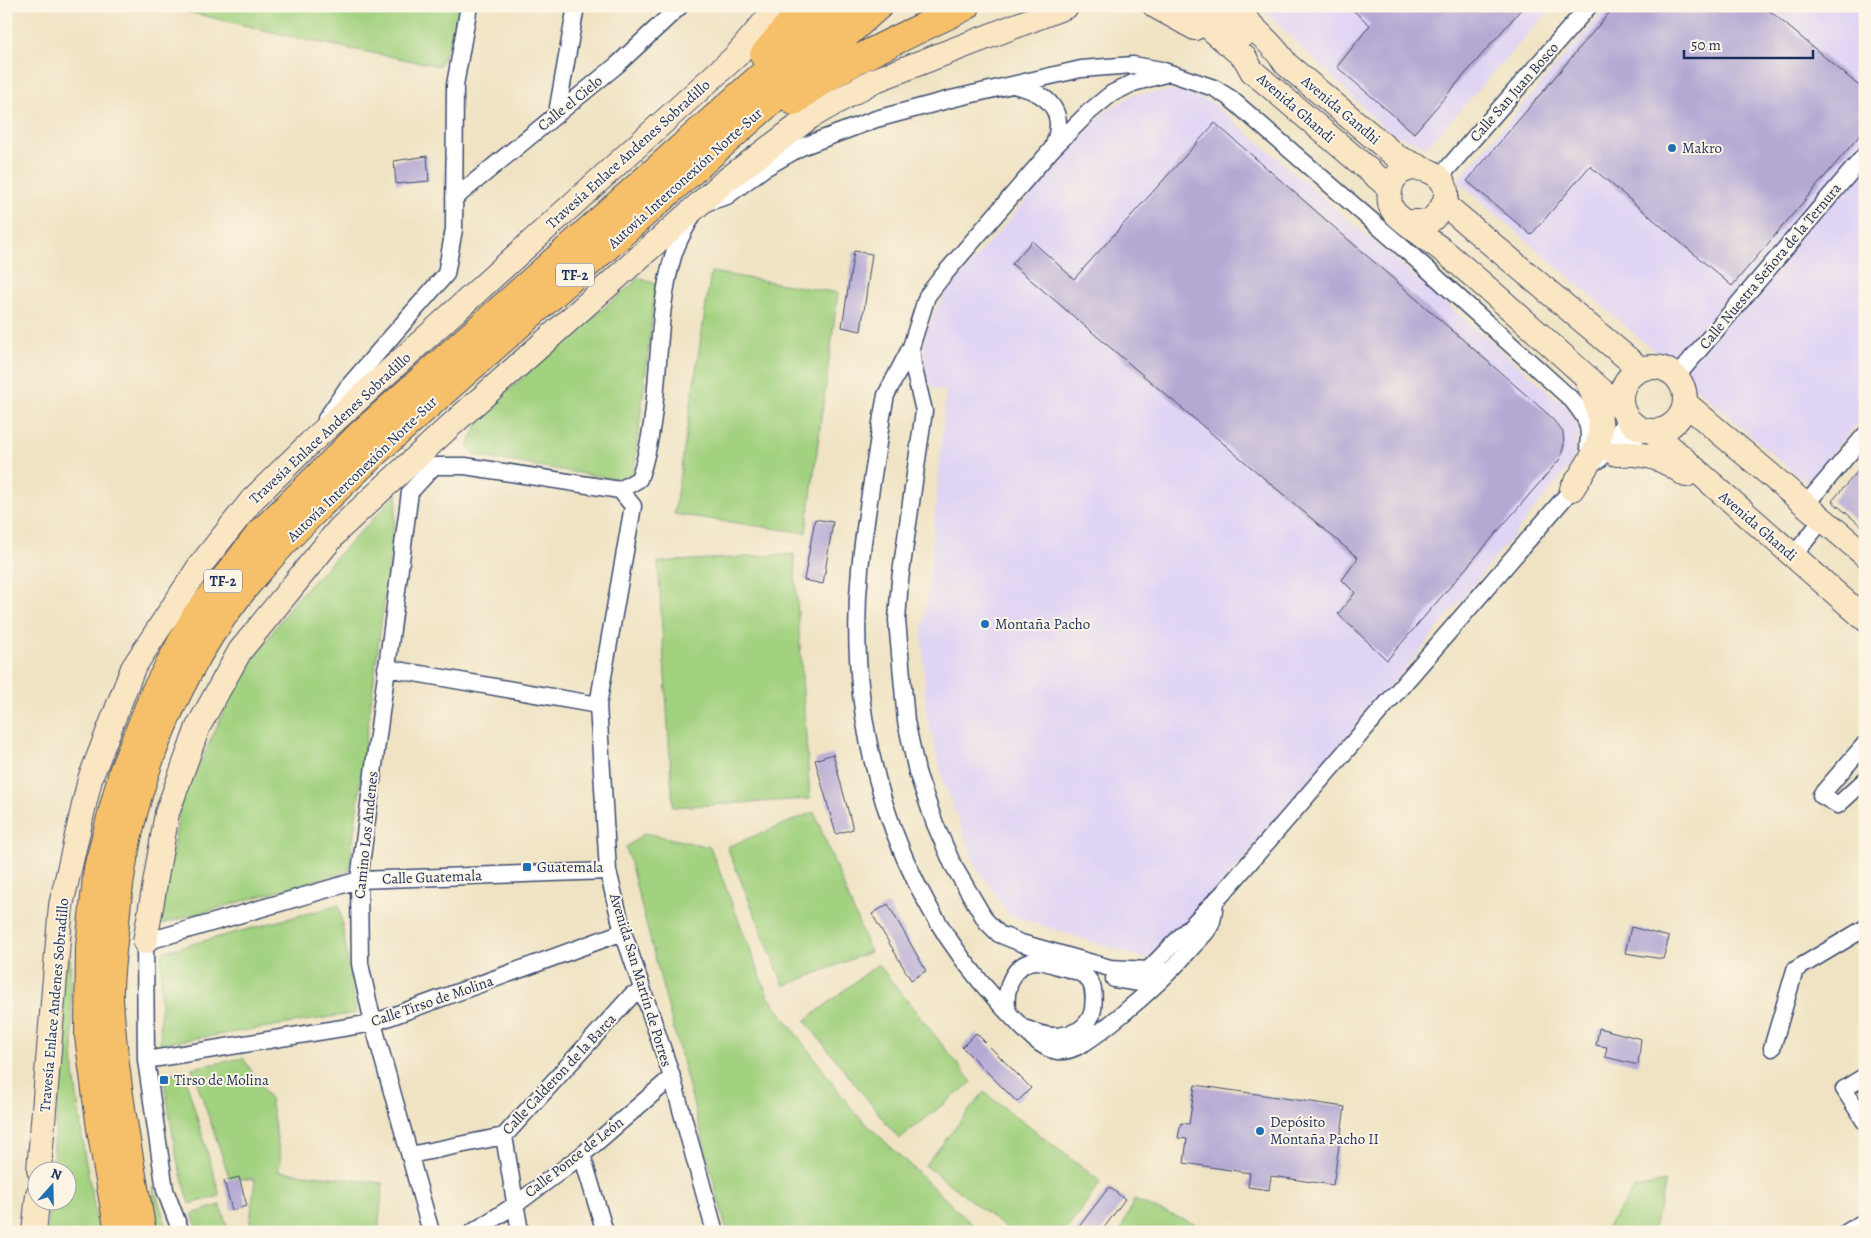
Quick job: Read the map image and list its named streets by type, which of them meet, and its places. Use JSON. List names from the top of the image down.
{
  "streets": {
    "highway": ["Autovía Interconexión Norte-Sur", "TF-2"],
    "street": [
      "Calle San Juan Bosco",
      "Calle el Cielo",
      "Avenida Ghandi",
      "Avenida Gandhi",
      "Travesía Enlace Andenes Sobradillo",
      "Calle Nuestra Señora de la Ternura",
      "Camino Los Andenes",
      "Calle Guatemala",
      "Avenida San Martín de Porres",
      "Calle Tirso de Molina",
      "Calle Calderon de la Barca",
      "Calle Ponce de León"
    ]
  },
  "crossings": [
    ["Calle San Juan Bosco", "Avenida Ghandi"],
    ["Calle San Juan Bosco", "Avenida Gandhi"],
    ["Avenida Ghandi", "Avenida Gandhi"],
    ["Avenida Ghandi", "Calle Nuestra Señora de la Ternura"],
    ["Camino Los Andenes", "Calle Guatemala"],
    ["Camino Los Andenes", "Avenida San Martín de Porres"],
    ["Camino Los Andenes", "Calle Tirso de Molina"],
    ["Camino Los Andenes", "Calle Calderon de la Barca"],
    ["Calle Guatemala", "Avenida San Martín de Porres"],
    ["Avenida San Martín de Porres", "Calle Tirso de Molina"],
    ["Avenida San Martín de Porres", "Calle Calderon de la Barca"],
    ["Avenida San Martín de Porres", "Calle Ponce de León"]
  ],
  "places": {
    "other": ["Makro", "Montaña Pacho", "Depósito Montaña Pacho II"],
    "transit": ["Guatemala", "Tirso de Molina"]
  },
  "scale_bar": "50 m",
  "north": "top"
}
